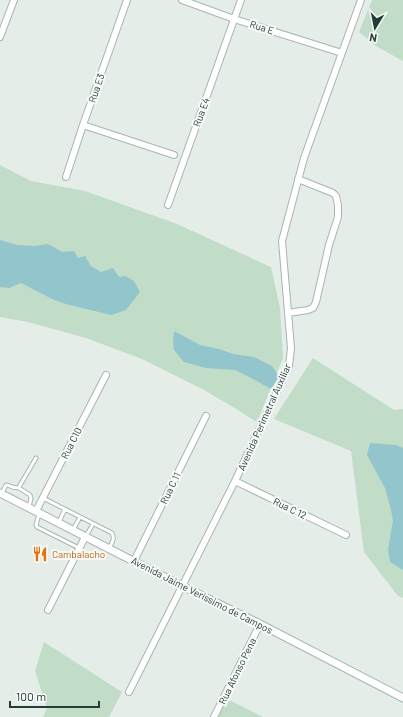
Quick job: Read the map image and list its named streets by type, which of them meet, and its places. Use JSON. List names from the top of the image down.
{
  "streets": {
    "street": [
      "Rua E",
      "Rua E3",
      "Rua E4",
      "Avenida Perimetral Auxiliar",
      "Rua C10",
      "Rua C 11",
      "Rua C 12",
      "Avenida Jaime Veríssimo de Campos",
      "Rua Afonso Pena"
    ]
  },
  "crossings": [
    ["Rua E", "Rua E4"],
    ["Rua E", "Avenida Perimetral Auxiliar"],
    ["Avenida Perimetral Auxiliar", "Rua C 12"],
    ["Avenida Perimetral Auxiliar", "Avenida Jaime Veríssimo de Campos"],
    ["Rua C10", "Avenida Jaime Veríssimo de Campos"],
    ["Rua C 11", "Avenida Jaime Veríssimo de Campos"],
    ["Avenida Jaime Veríssimo de Campos", "Rua Afonso Pena"]
  ],
  "places": {
    "restaurant": ["Cambalacho"]
  },
  "scale_bar": "100 m",
  "north": "bottom"
}
